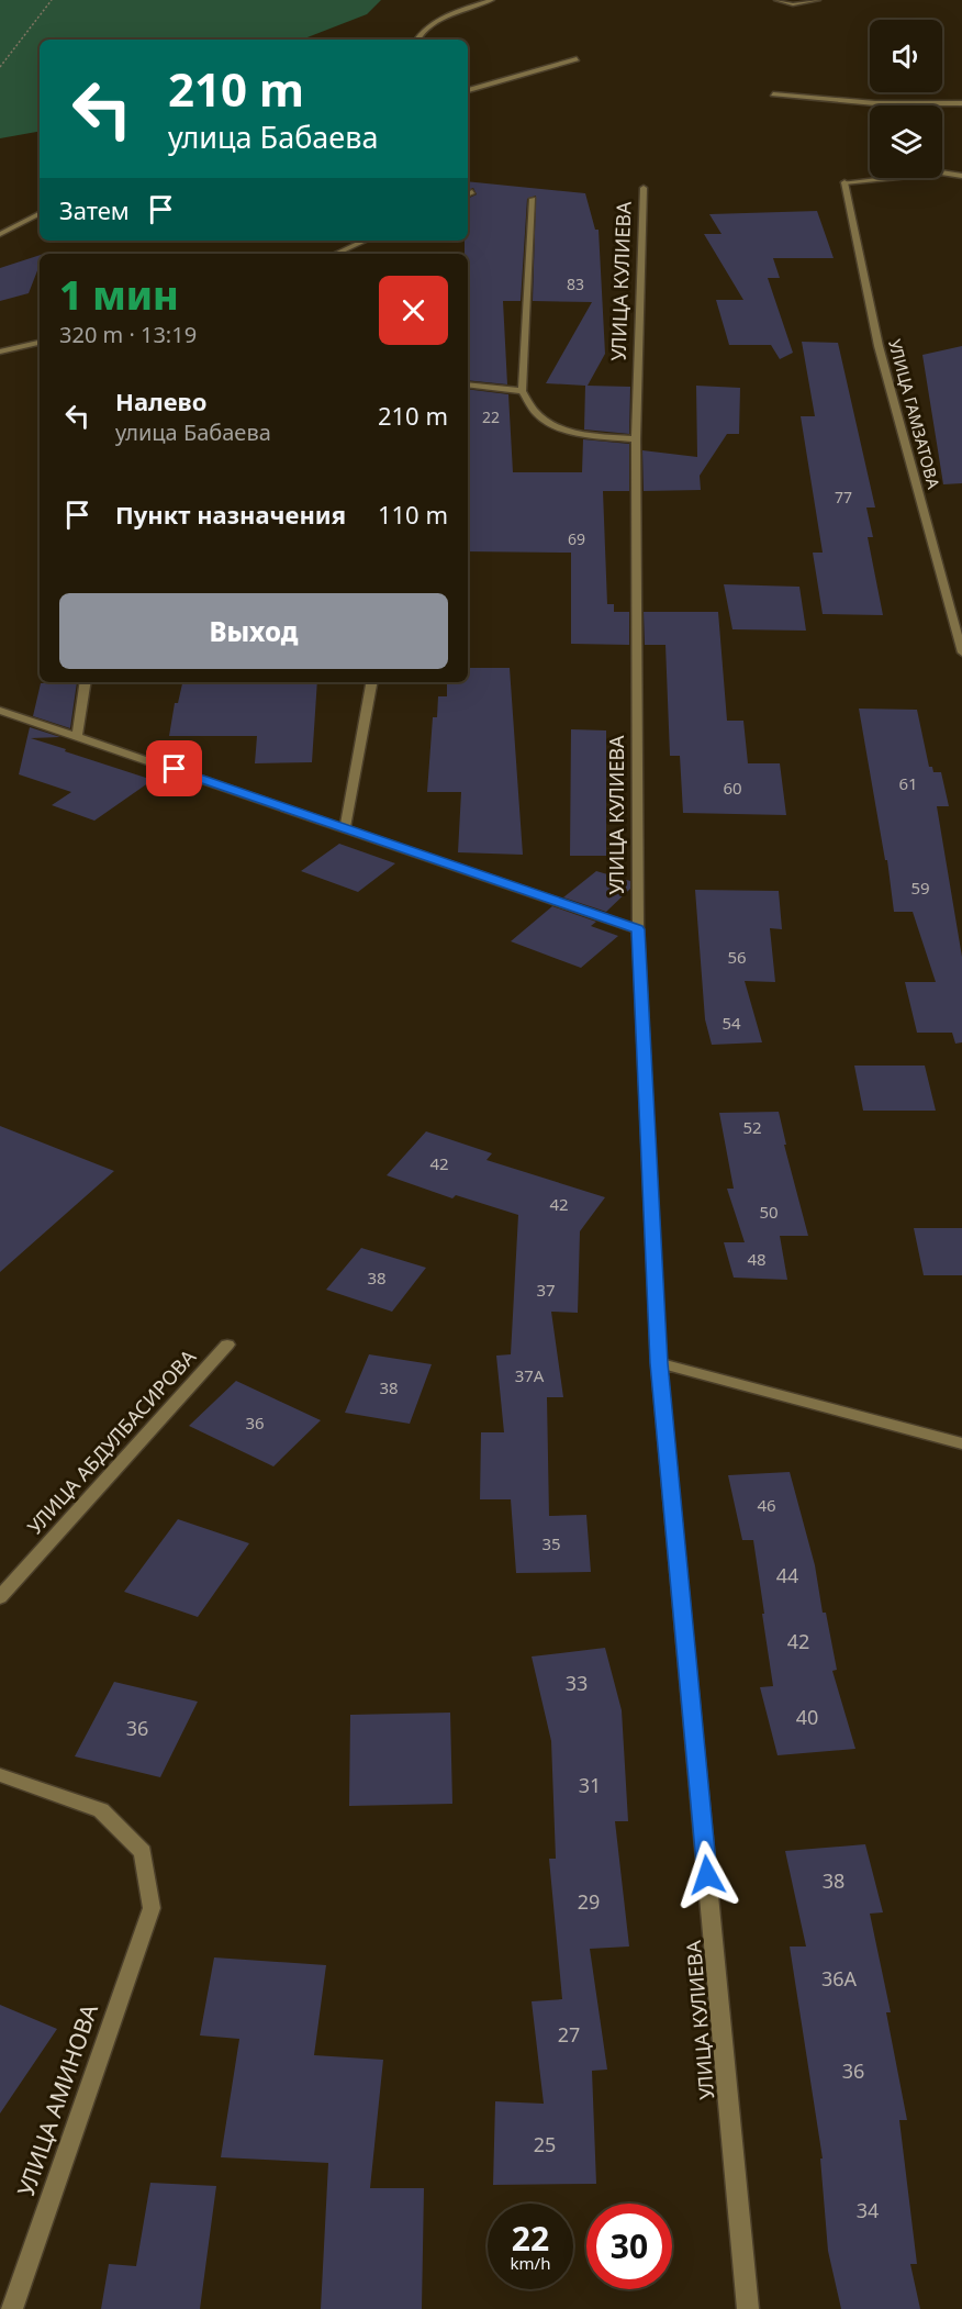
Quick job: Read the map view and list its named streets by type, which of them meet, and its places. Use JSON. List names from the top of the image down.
{
  "streets": {
    "street": [
      "УЛИЦА КУЛИЕВА",
      "УЛИЦА ГАМЗАТОВА",
      "УЛИЦА АБДУЛБАСИРОВА",
      "УЛИЦА АМИНОВА"
    ]
  },
  "house_numbers": [
    "83",
    "22",
    "77",
    "69",
    "61",
    "60",
    "59",
    "56",
    "54",
    "52",
    "42",
    "42",
    "50",
    "48",
    "38",
    "37",
    "37А",
    "38",
    "36",
    "46",
    "35",
    "44",
    "42",
    "33",
    "40",
    "36",
    "31",
    "38",
    "29",
    "36А",
    "27",
    "36",
    "25",
    "34"
  ],
  "page": {
    "turn": ["210 m", "улица Бабаева"],
    "then": "Затем",
    "heading": ["1 мин", "320 m · 13:19"],
    "list": [
      {
        "name": "Налево",
        "note": "улица Бабаева",
        "value": "210 m"
      },
      {
        "name": "Пункт назначения",
        "value": "110 m"
      }
    ],
    "buttons": "Выход",
    "speed": "22 km/h",
    "limit": "30"
  }
}
